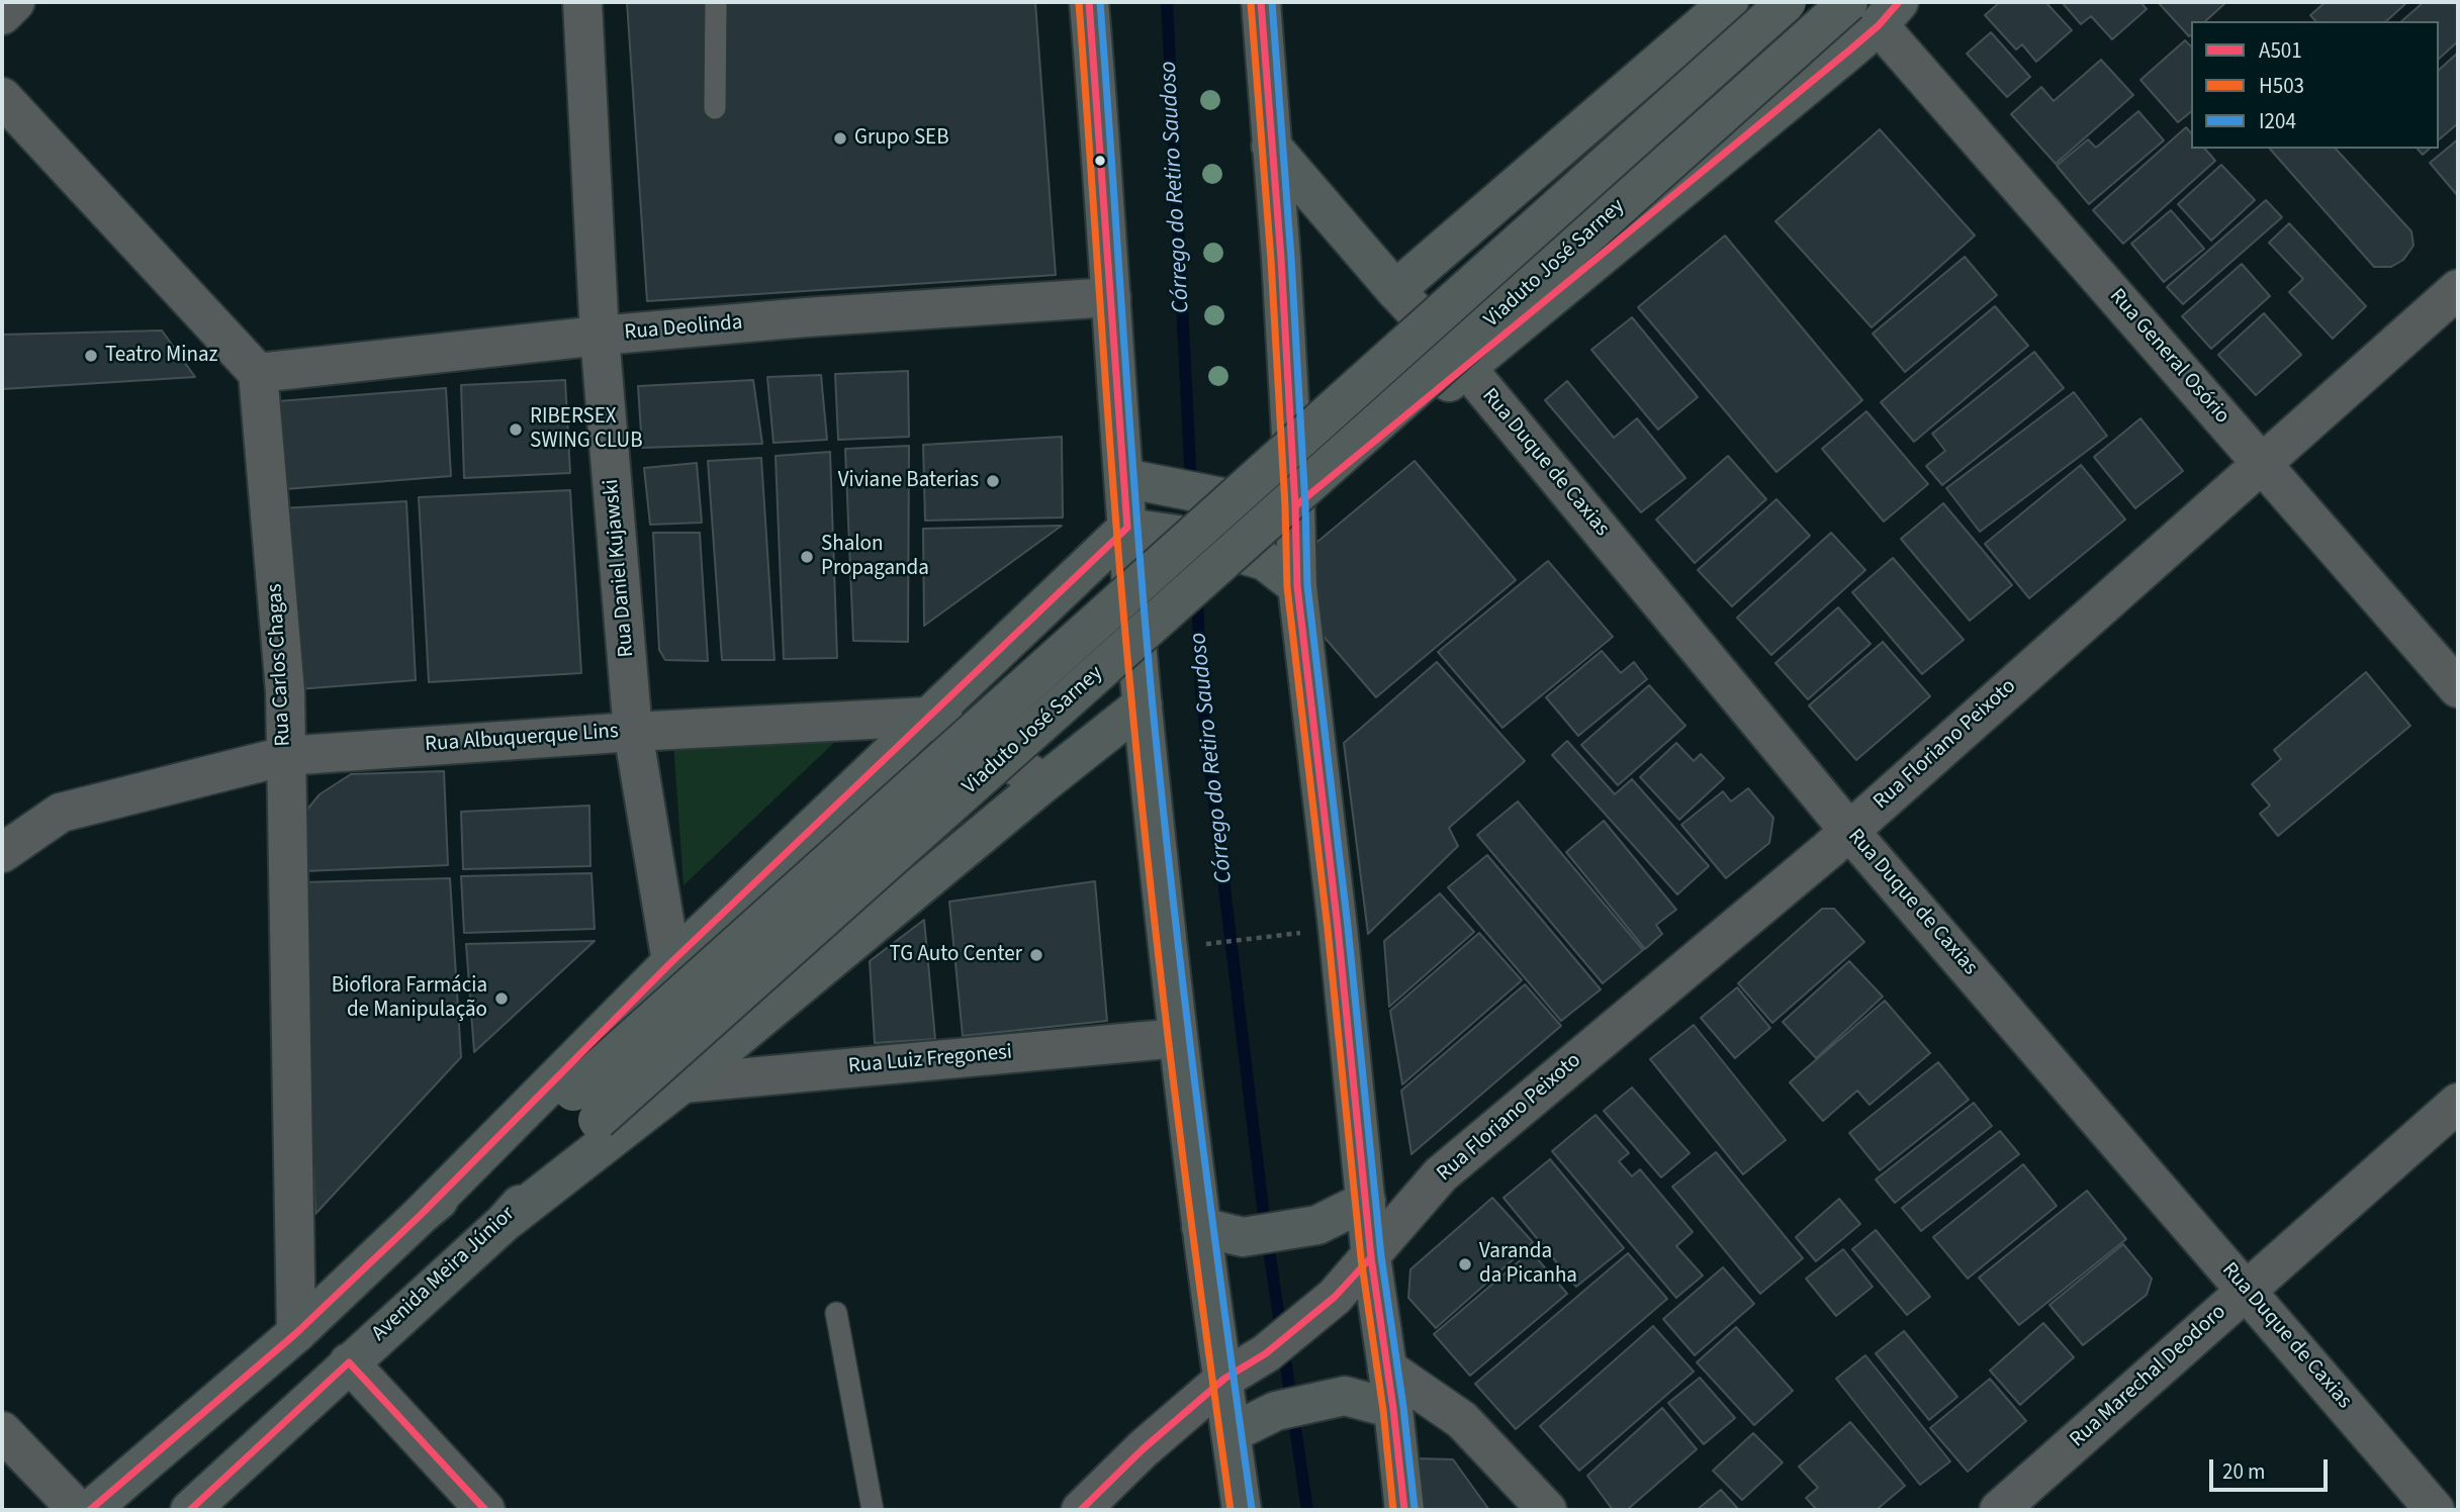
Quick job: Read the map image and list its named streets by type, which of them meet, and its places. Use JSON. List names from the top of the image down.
{
  "streets": {
    "main road": ["Viaduto José Sarney", "Avenida Meira Júnior"],
    "street": [
      "Rua Deolinda",
      "Rua General Osório",
      "Rua Duque de Caxias",
      "Rua Daniel Kujawski",
      "Rua Carlos Chagas",
      "Rua Albuquerque Lins",
      "Rua Floriano Peixoto",
      "Rua Luiz Fregonesi",
      "Rua Marechal Deodoro"
    ]
  },
  "crossings": [
    ["Viaduto José Sarney", "Avenida Meira Júnior"],
    ["Rua Deolinda", "Rua Daniel Kujawski"],
    ["Rua Deolinda", "Rua Carlos Chagas"],
    ["Rua General Osório", "Rua Floriano Peixoto"],
    ["Rua Duque de Caxias", "Rua Floriano Peixoto"],
    ["Rua Duque de Caxias", "Rua Marechal Deodoro"],
    ["Rua Daniel Kujawski", "Rua Albuquerque Lins"],
    ["Rua Carlos Chagas", "Rua Albuquerque Lins"]
  ],
  "water": ["Córrego do Retiro Saudoso"],
  "places": [
    "Grupo SEB",
    "Teatro Minaz",
    "RIBERSEX SWING CLUB",
    "Viviane Baterias",
    "Shalon Propaganda",
    "TG Auto Center",
    "Bioflora Farmácia de Manipulação",
    "Varanda da Picanha"
  ],
  "lines": ["transit line A501", "transit line I204", "transit line H503"],
  "legend": ["A501", "H503", "I204"],
  "scale_bar": "20 m"
}
